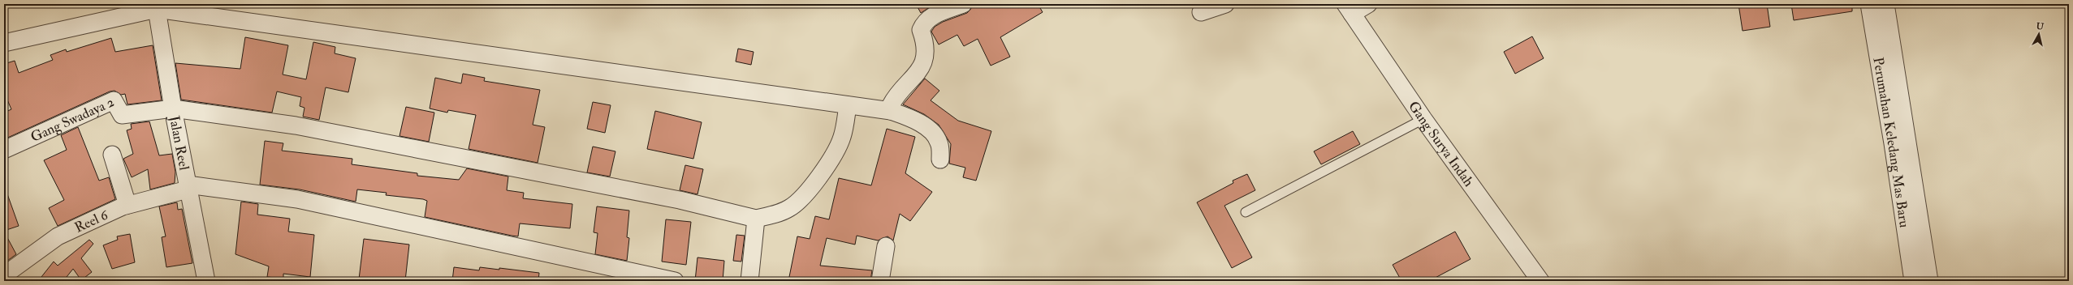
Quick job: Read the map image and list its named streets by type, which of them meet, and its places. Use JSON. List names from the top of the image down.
{
  "streets": {
    "street": [
      "Gang Swadaya 2",
      "Jalan Reel",
      "Perumahan Keledang Mas Baru",
      "Gang Surya Indah",
      "Reel 6"
    ]
  },
  "crossings": [
    ["Gang Swadaya 2", "Jalan Reel"],
    ["Jalan Reel", "Reel 6"]
  ],
  "north": "top"
}
